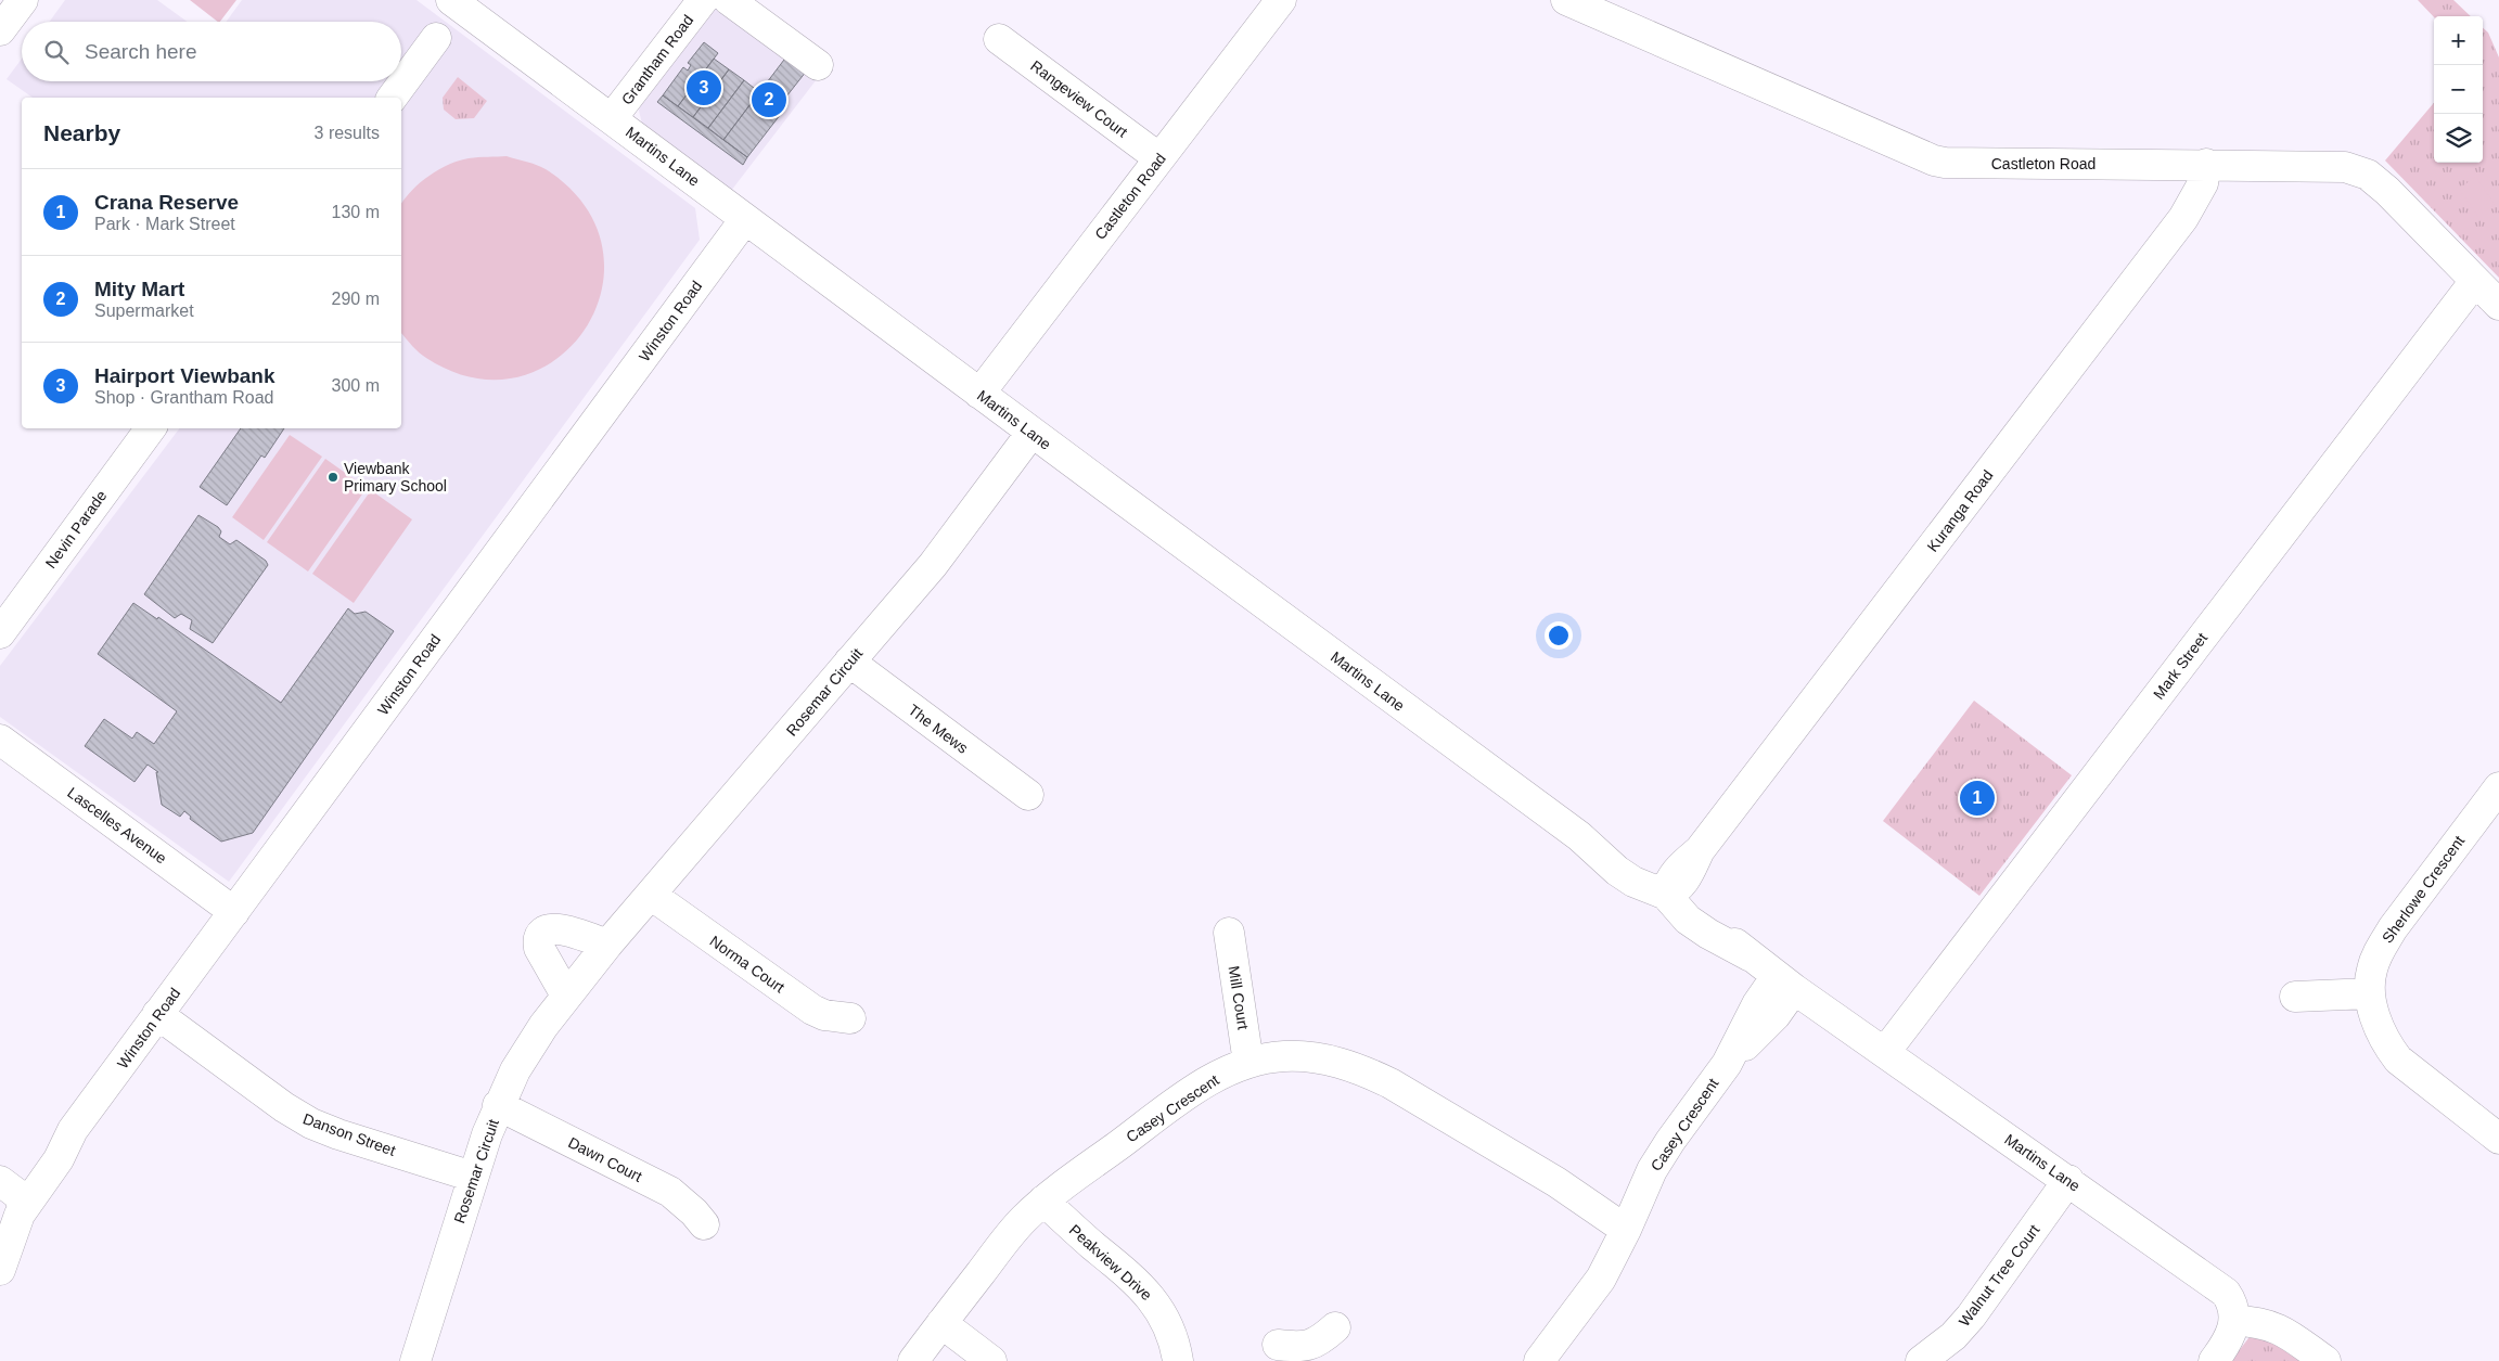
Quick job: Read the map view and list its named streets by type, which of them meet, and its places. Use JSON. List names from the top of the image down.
{
  "streets": {
    "street": [
      "Grantham Road",
      "Rangeview Court",
      "Martins Lane",
      "Castleton Road",
      "Winston Road",
      "Kuranga Road",
      "Nevin Parade",
      "Mark Street",
      "Rosemar Circuit",
      "The Mews",
      "Lascelles Avenue",
      "Sherlowe Crescent",
      "Norma Court",
      "Mill Court",
      "Casey Crescent",
      "Danson Street",
      "Dawn Court",
      "Peakview Drive",
      "Walnut Tree Court"
    ]
  },
  "crossings": [
    ["Grantham Road", "Martins Lane"],
    ["Rangeview Court", "Castleton Road"],
    ["Martins Lane", "Castleton Road"],
    ["Martins Lane", "Winston Road"],
    ["Martins Lane", "Kuranga Road"],
    ["Martins Lane", "Mark Street"],
    ["Martins Lane", "Rosemar Circuit"],
    ["Martins Lane", "Casey Crescent"],
    ["Martins Lane", "Walnut Tree Court"],
    ["Castleton Road", "Kuranga Road"],
    ["Castleton Road", "Mark Street"],
    ["Winston Road", "Lascelles Avenue"],
    ["Winston Road", "Danson Street"],
    ["Rosemar Circuit", "The Mews"],
    ["Rosemar Circuit", "Norma Court"],
    ["Rosemar Circuit", "Danson Street"],
    ["Rosemar Circuit", "Dawn Court"],
    ["Mill Court", "Casey Crescent"],
    ["Casey Crescent", "Peakview Drive"]
  ],
  "places": ["Viewbank Primary School"],
  "page": {
    "map_buttons": ["+", "−"],
    "search": "Search here",
    "pins": ["3", "2", "1"],
    "heading": ["Nearby", "3 results"],
    "list": [
      {
        "mark": "1",
        "name": "Crana Reserve",
        "note": "Park · Mark Street",
        "value": "130 m"
      },
      {
        "mark": "2",
        "name": "Mity Mart",
        "note": "Supermarket",
        "value": "290 m"
      },
      {
        "mark": "3",
        "name": "Hairport Viewbank",
        "note": "Shop · Grantham Road",
        "value": "300 m"
      }
    ]
  }
}
